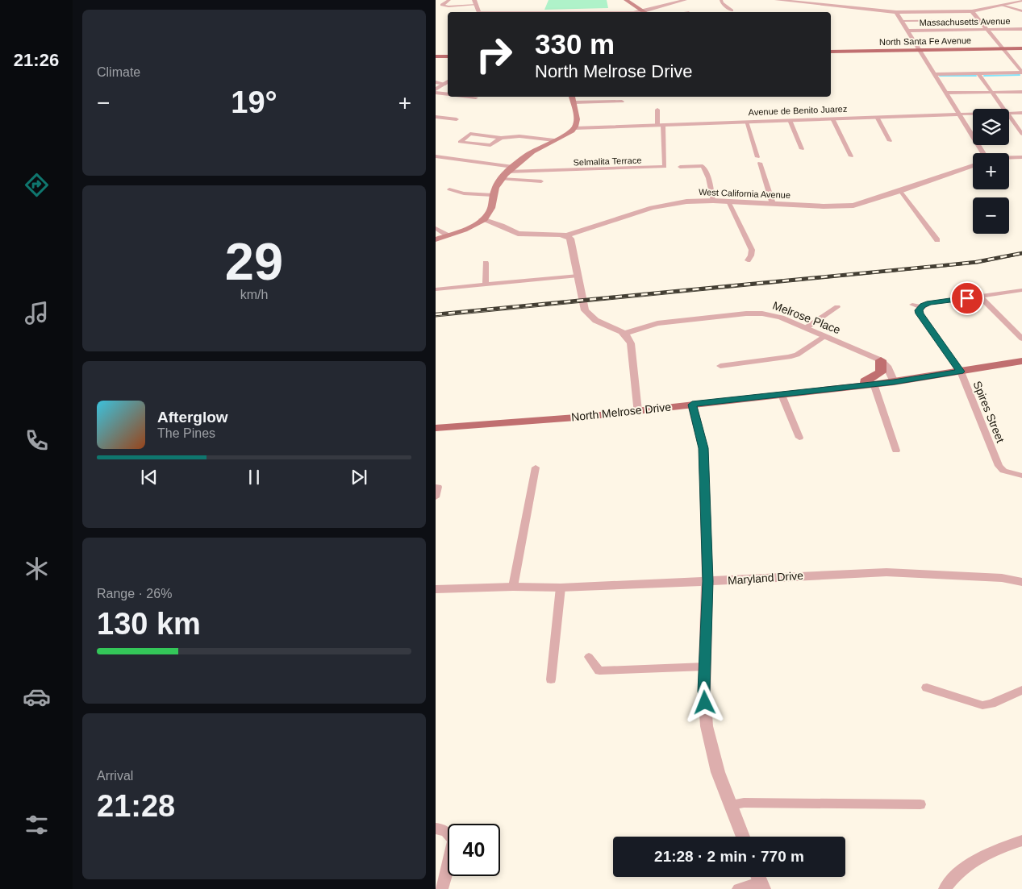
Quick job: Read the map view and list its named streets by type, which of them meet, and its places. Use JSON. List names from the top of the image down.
{
  "streets": {
    "main road": ["North Santa Fe Avenue", "North Melrose Drive"],
    "street": [
      "Massachusetts Avenue",
      "Avenue de Benito Juarez",
      "Selmalita Terrace",
      "West California Avenue",
      "Melrose Place",
      "Spires Street",
      "Maryland Drive"
    ]
  },
  "crossings": [
    ["Avenue de Benito Juarez", "Selmalita Terrace"],
    ["North Melrose Drive", "Spires Street"]
  ],
  "page": {
    "tabs": "21:26",
    "tile": [
      "Climate",
      ["29", "km/h"],
      ["Range · 26%", "130 km"],
      ["Arrival", "21:28"]
    ],
    "turn": ["330 m", "North Melrose Drive"],
    "heat": ["−", "19°", "+"],
    "map_buttons": ["+", "−"],
    "song": ["Afterglow", "The Pines"],
    "limit": "40",
    "trip": "21:28 · 2 min · 770 m"
  }
}
